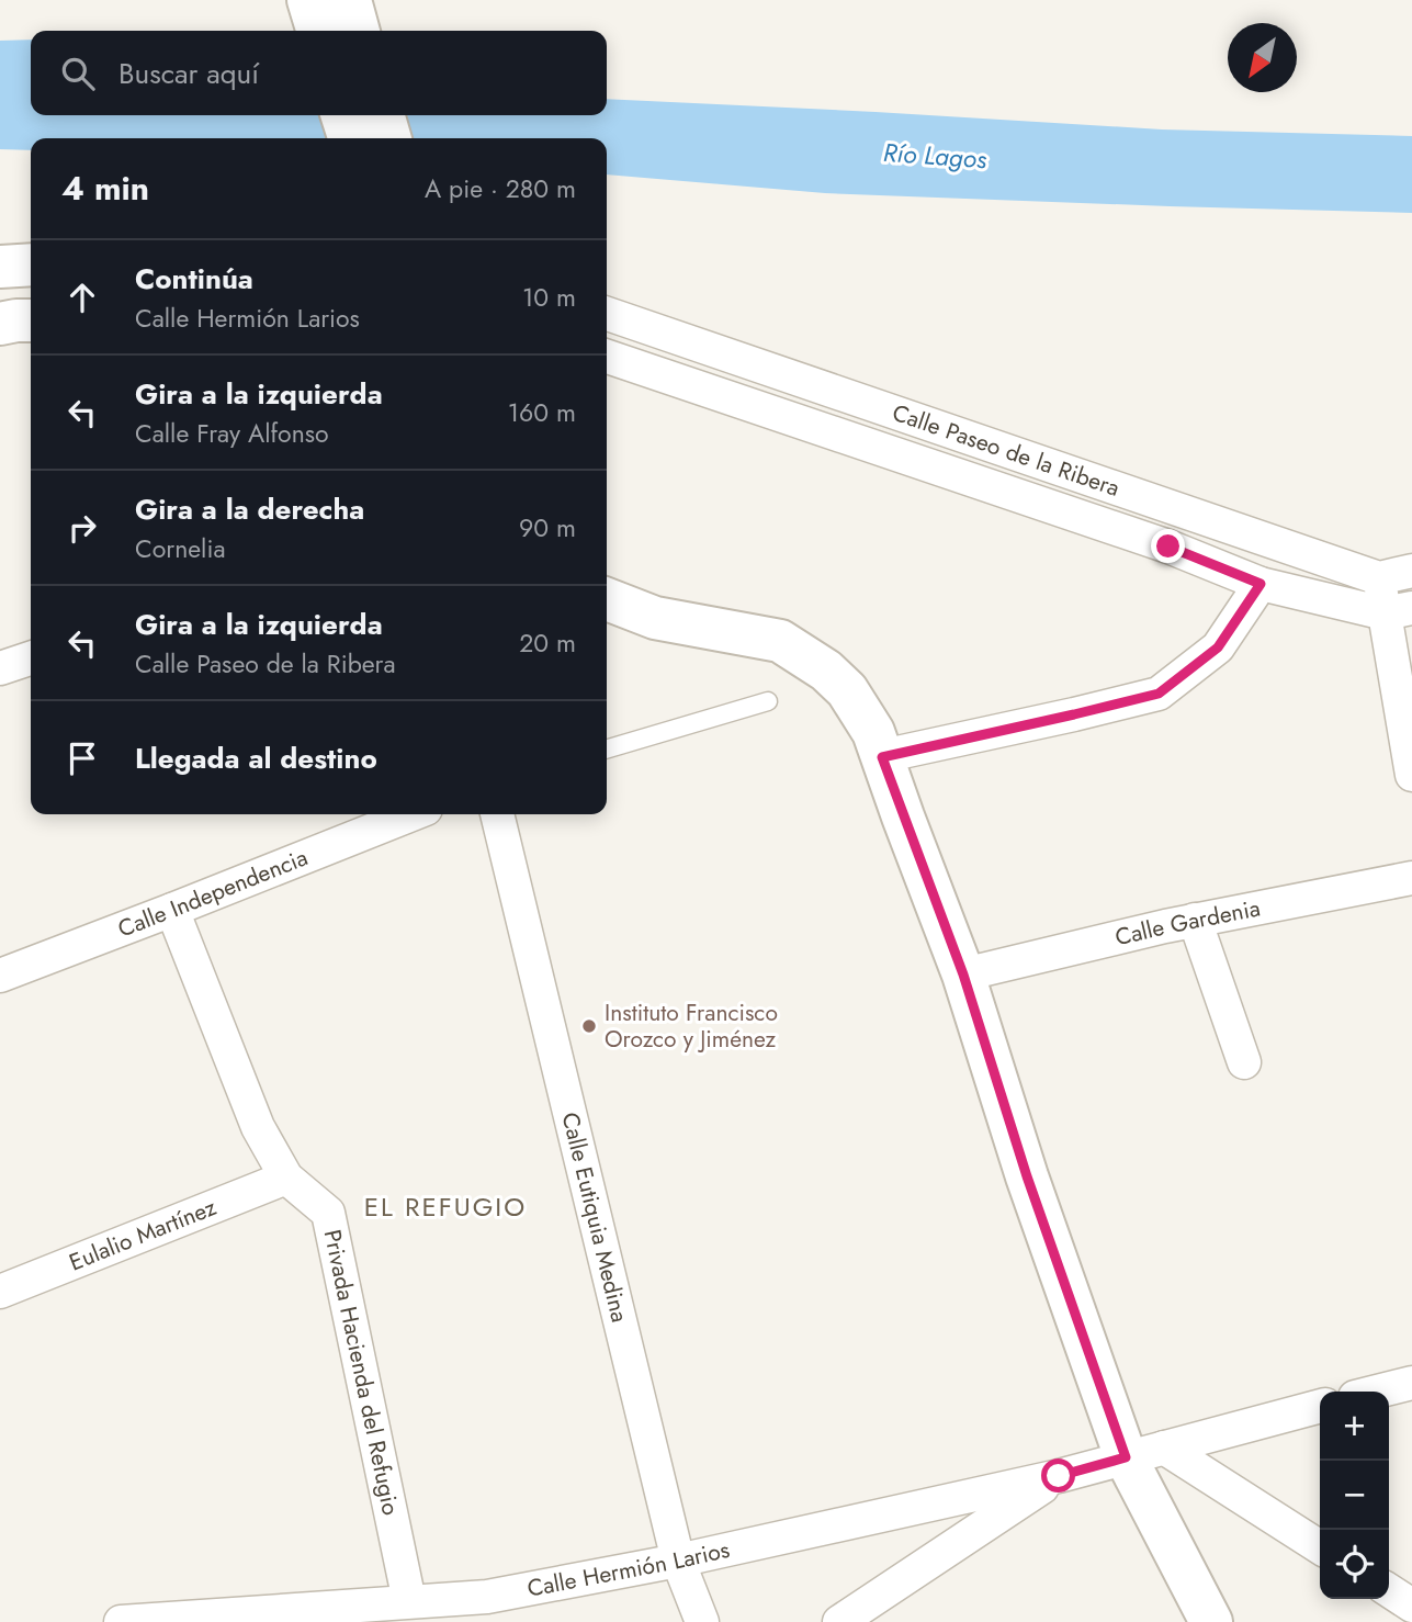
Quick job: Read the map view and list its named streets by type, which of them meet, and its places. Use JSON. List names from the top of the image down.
{
  "streets": {
    "street": [
      "Calle Paseo de la Ribera",
      "Calle Independencia",
      "Calle Gardenia",
      "Calle Eutiquia Medina",
      "Eulalio Martínez",
      "Privada Hacienda del Refugio",
      "Calle Hermión Larios"
    ]
  },
  "crossings": [
    ["Calle Independencia", "Privada Hacienda del Refugio"],
    ["Calle Eutiquia Medina", "Calle Hermión Larios"],
    ["Eulalio Martínez", "Privada Hacienda del Refugio"],
    ["Privada Hacienda del Refugio", "Calle Hermión Larios"]
  ],
  "districts": ["EL REFUGIO"],
  "water": ["Río Lagos"],
  "places": ["Instituto Francisco Orozco y Jiménez"],
  "north": "bottom left",
  "page": {
    "search": "Buscar aquí",
    "heading": ["4 min", "A pie · 280 m"],
    "list": [
      ["Continúa", "Calle Hermión Larios", "10 m"],
      ["Gira a la izquierda", "Calle Fray Alfonso", "160 m"],
      ["Gira a la derecha", "Cornelia", "90 m"],
      ["Gira a la izquierda", "Calle Paseo de la Ribera", "20 m"],
      "Llegada al destino"
    ],
    "map_buttons": ["+", "−"]
  }
}
